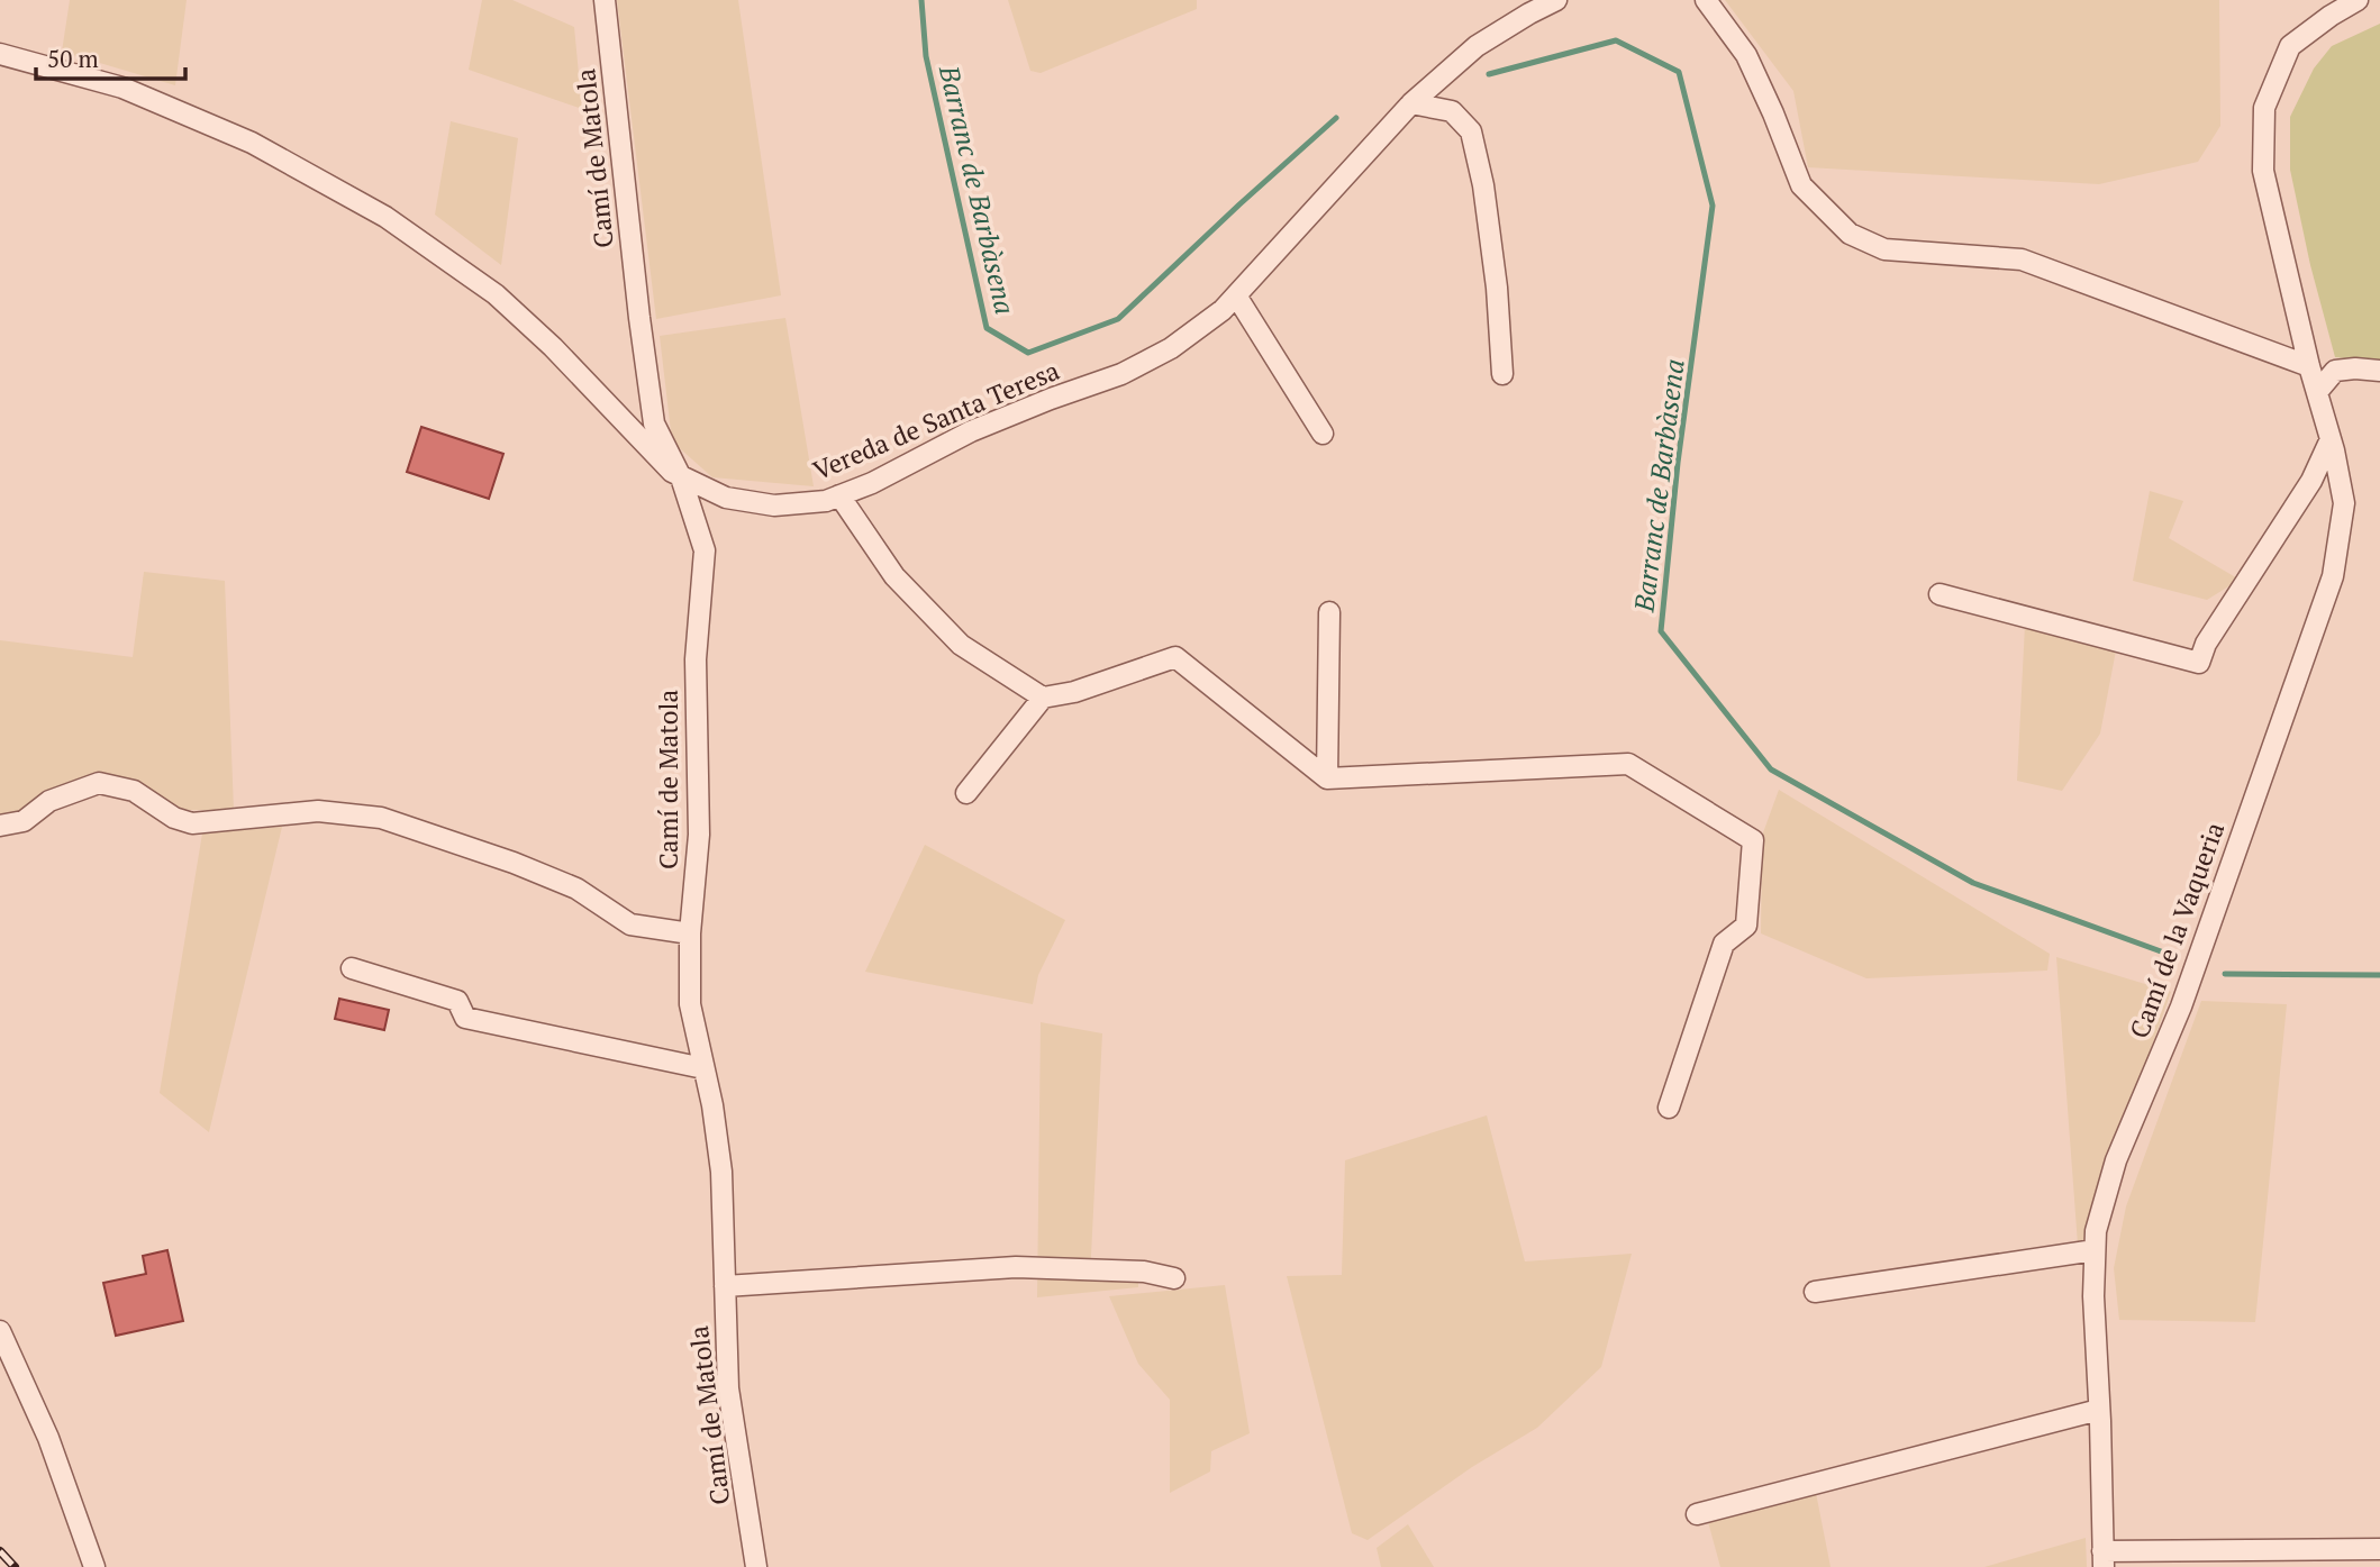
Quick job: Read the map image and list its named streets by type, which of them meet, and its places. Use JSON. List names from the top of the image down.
{
  "streets": {
    "street": ["Camí de Matola", "Vereda de Santa Teresa", "Camí de la Vaqueria"]
  },
  "crossings": [
    ["Camí de Matola", "Vereda de Santa Teresa"]
  ],
  "water": ["Barranc de Barbàsena"],
  "scale_bar": "50 m"
}
